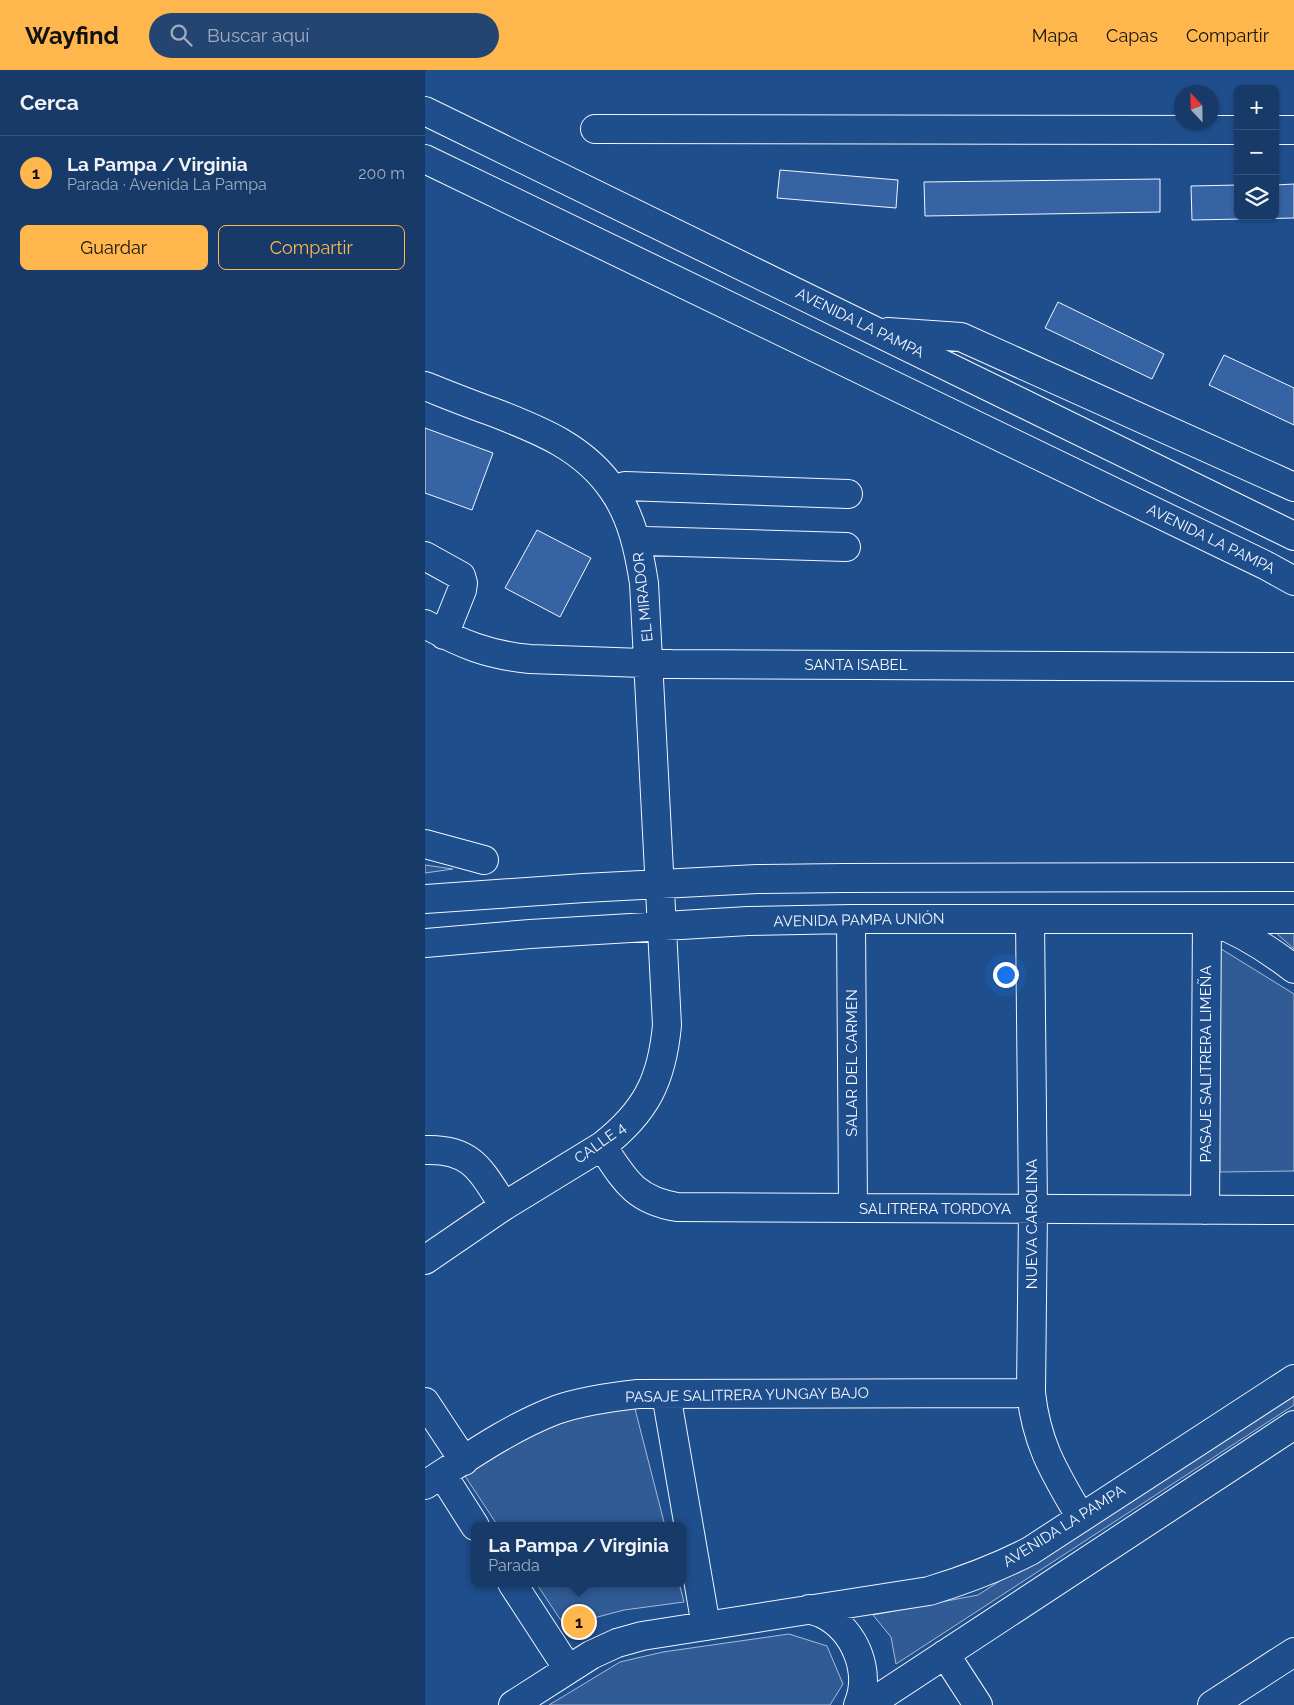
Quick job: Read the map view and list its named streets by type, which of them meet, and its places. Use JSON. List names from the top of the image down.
{
  "streets": {
    "street": [
      "AVENIDA LA PAMPA",
      "EL MIRADOR",
      "SANTA ISABEL",
      "AVENIDA PAMPA UNIÓN",
      "SALAR DEL CARMEN",
      "PASAJE SALITRERA LIMEÑA",
      "CALLE 4",
      "SALITRERA TORDOYA",
      "NUEVA CAROLINA",
      "PASAJE SALITRERA YUNGAY BAJO"
    ]
  },
  "crossings": [
    ["AVENIDA LA PAMPA", "NUEVA CAROLINA"],
    ["EL MIRADOR", "SANTA ISABEL"],
    ["EL MIRADOR", "AVENIDA PAMPA UNIÓN"],
    ["EL MIRADOR", "CALLE 4"],
    ["AVENIDA PAMPA UNIÓN", "SALAR DEL CARMEN"],
    ["AVENIDA PAMPA UNIÓN", "PASAJE SALITRERA LIMEÑA"],
    ["AVENIDA PAMPA UNIÓN", "CALLE 4"],
    ["AVENIDA PAMPA UNIÓN", "NUEVA CAROLINA"],
    ["SALAR DEL CARMEN", "SALITRERA TORDOYA"],
    ["PASAJE SALITRERA LIMEÑA", "SALITRERA TORDOYA"],
    ["CALLE 4", "SALITRERA TORDOYA"],
    ["SALITRERA TORDOYA", "NUEVA CAROLINA"],
    ["NUEVA CAROLINA", "PASAJE SALITRERA YUNGAY BAJO"]
  ],
  "north": "top",
  "page": {
    "header": "Wayfind",
    "search": "Buscar aquí",
    "nav": ["Mapa", "Capas", "Compartir"],
    "heading": "Cerca",
    "map_buttons": ["+", "−"],
    "list": [
      {
        "mark": "1",
        "name": "La Pampa / Virginia",
        "note": "Parada · Avenida La Pampa",
        "value": "200 m"
      }
    ],
    "buttons": ["Guardar", "Compartir"],
    "popup": ["La Pampa / Virginia", "Parada"],
    "pins": "1"
  }
}
